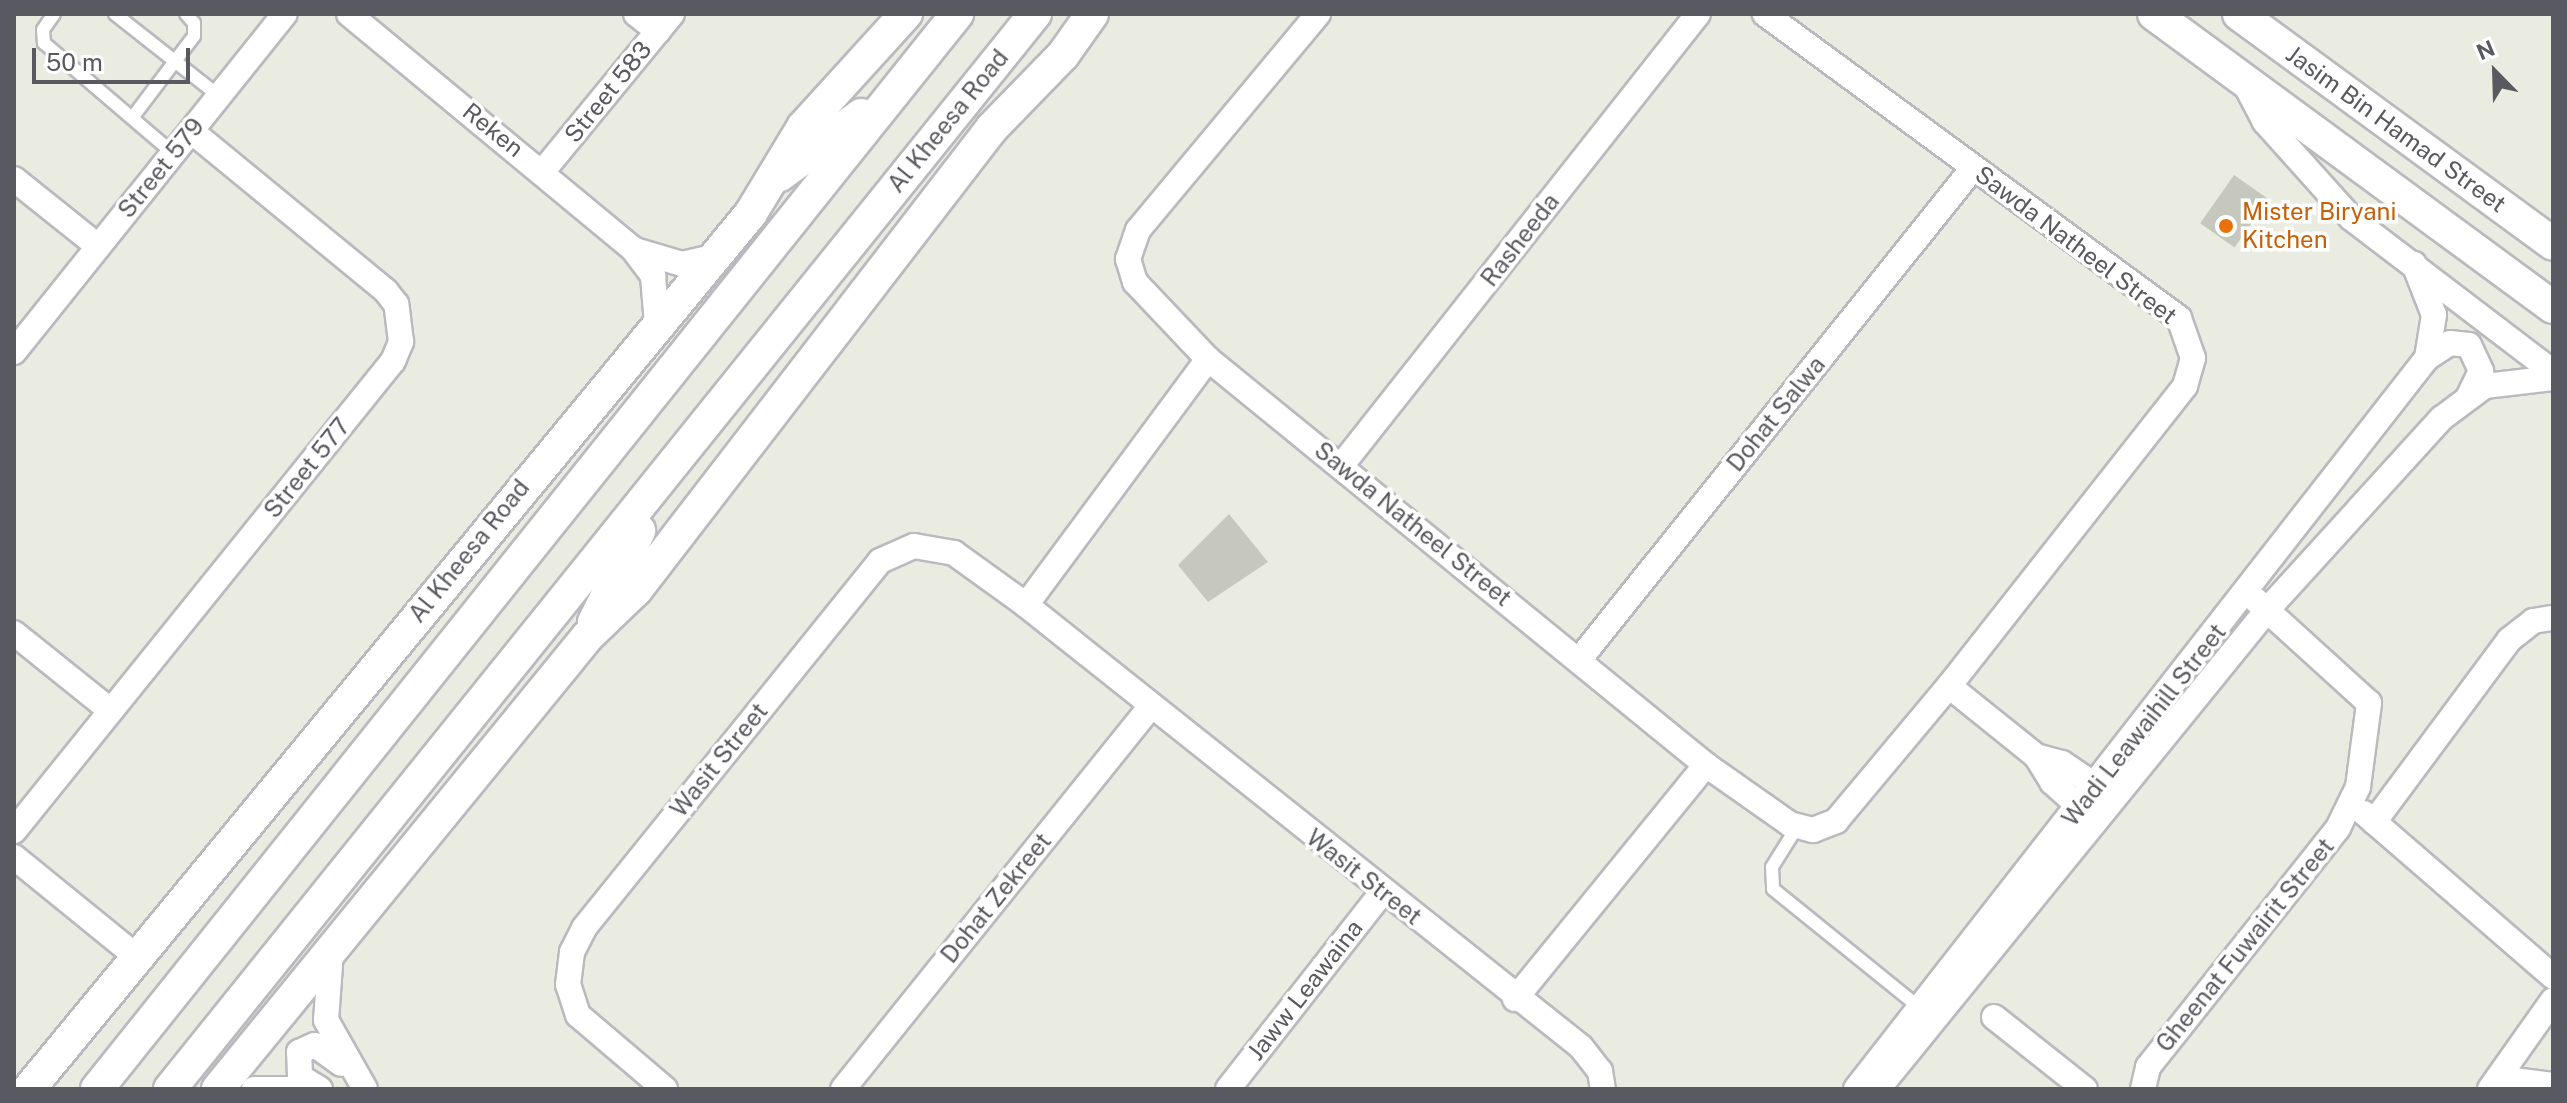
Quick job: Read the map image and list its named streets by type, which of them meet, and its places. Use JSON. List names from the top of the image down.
{
  "streets": {
    "main road": ["Al Kheesa Road", "Jasim Bin Hamad Street"],
    "street": [
      "Street 583",
      "Reken",
      "Street 579",
      "Rasheeda",
      "Sawda Natheel Street",
      "Dohat Salwa",
      "Street 577",
      "Wadi Leawaihill Street",
      "Wasit Street",
      "Dohat Zekreet",
      "Gheenat Fuwairit Street",
      "Jaww Leawaina"
    ]
  },
  "crossings": [
    ["Street 583", "Reken"],
    ["Al Kheesa Road", "Reken"],
    ["Jasim Bin Hamad Street", "Wadi Leawaihill Street"],
    ["Street 579", "Street 577"],
    ["Rasheeda", "Sawda Natheel Street"],
    ["Sawda Natheel Street", "Dohat Salwa"],
    ["Wasit Street", "Dohat Zekreet"],
    ["Wasit Street", "Jaww Leawaina"]
  ],
  "places": ["Mister Biryani Kitchen"],
  "scale_bar": "50 m",
  "north": "top left"
}
